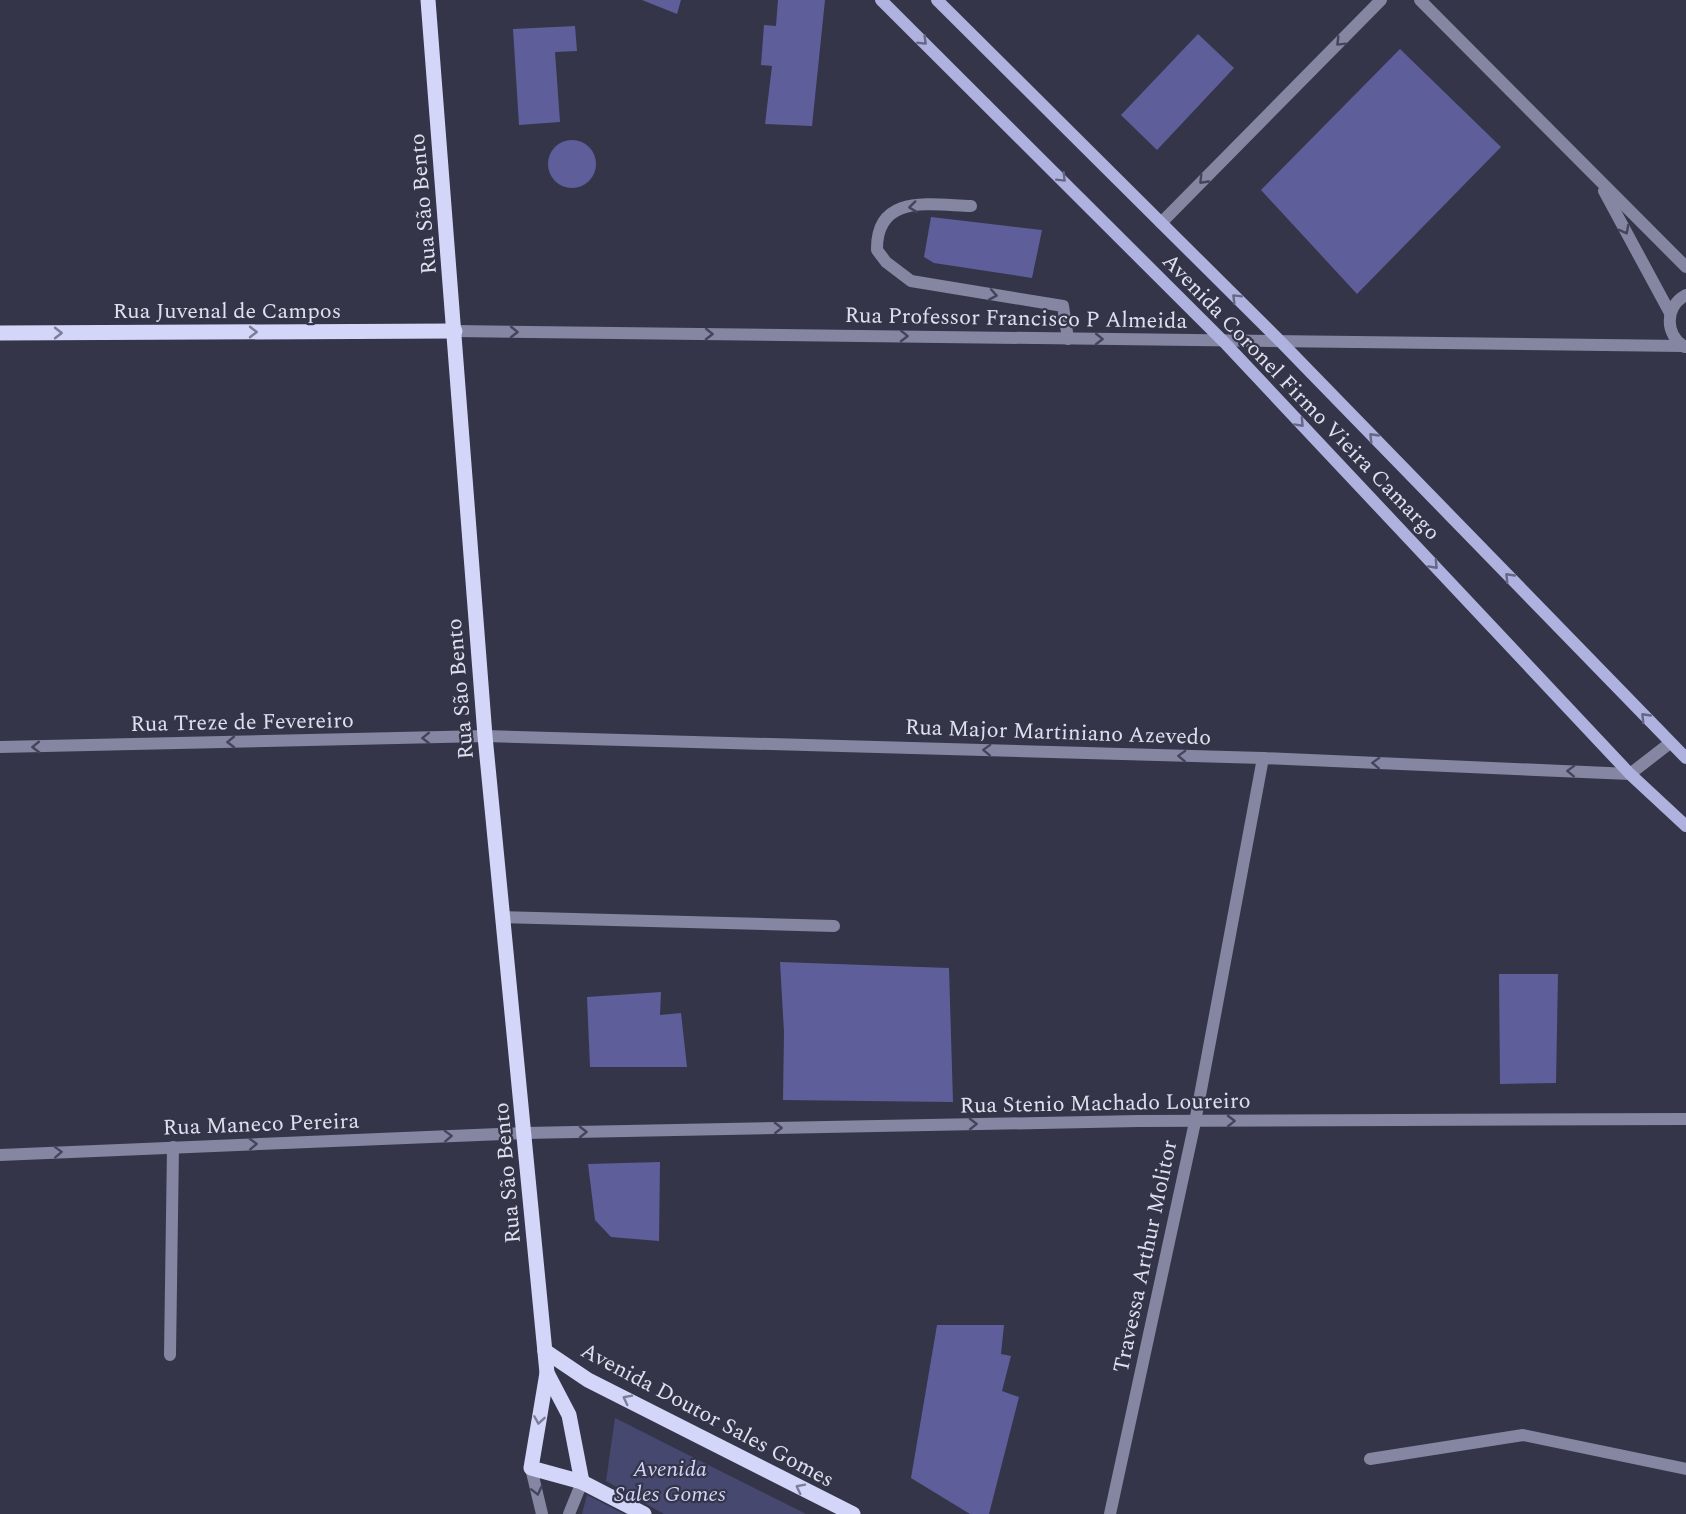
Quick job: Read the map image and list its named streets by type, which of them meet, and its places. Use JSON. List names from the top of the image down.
{
  "streets": {
    "main road": [
      "Rua São Bento",
      "Rua Juvenal de Campos",
      "Avenida Coronel Firmo Vieira Camargo",
      "Avenida Doutor Sales Gomes"
    ],
    "street": [
      "Rua Professor Francisco P Almeida",
      "Rua Treze de Fevereiro",
      "Rua Major Martiniano Azevedo",
      "Rua Stenio Machado Loureiro",
      "Rua Maneco Pereira",
      "Travessa Arthur Molitor"
    ]
  },
  "crossings": [
    ["Rua São Bento", "Rua Juvenal de Campos"],
    ["Rua São Bento", "Rua Professor Francisco P Almeida"],
    ["Rua São Bento", "Rua Treze de Fevereiro"],
    ["Rua São Bento", "Rua Major Martiniano Azevedo"],
    ["Rua São Bento", "Rua Stenio Machado Loureiro"],
    ["Rua São Bento", "Rua Maneco Pereira"],
    ["Rua São Bento", "Avenida Doutor Sales Gomes"],
    ["Rua Juvenal de Campos", "Rua Professor Francisco P Almeida"],
    ["Rua Professor Francisco P Almeida", "Avenida Coronel Firmo Vieira Camargo"],
    ["Avenida Coronel Firmo Vieira Camargo", "Rua Major Martiniano Azevedo"],
    ["Rua Treze de Fevereiro", "Rua Major Martiniano Azevedo"],
    ["Rua Major Martiniano Azevedo", "Travessa Arthur Molitor"],
    ["Rua Stenio Machado Loureiro", "Rua Maneco Pereira"],
    ["Rua Stenio Machado Loureiro", "Travessa Arthur Molitor"]
  ],
  "one_way": [
    "Rua Juvenal de Campos",
    "Rua Professor Francisco P Almeida",
    "Rua Treze de Fevereiro",
    "Rua Major Martiniano Azevedo",
    "Rua Stenio Machado Loureiro",
    "Rua Maneco Pereira"
  ],
  "parks": ["Avenida Sales Gomes"]
}
